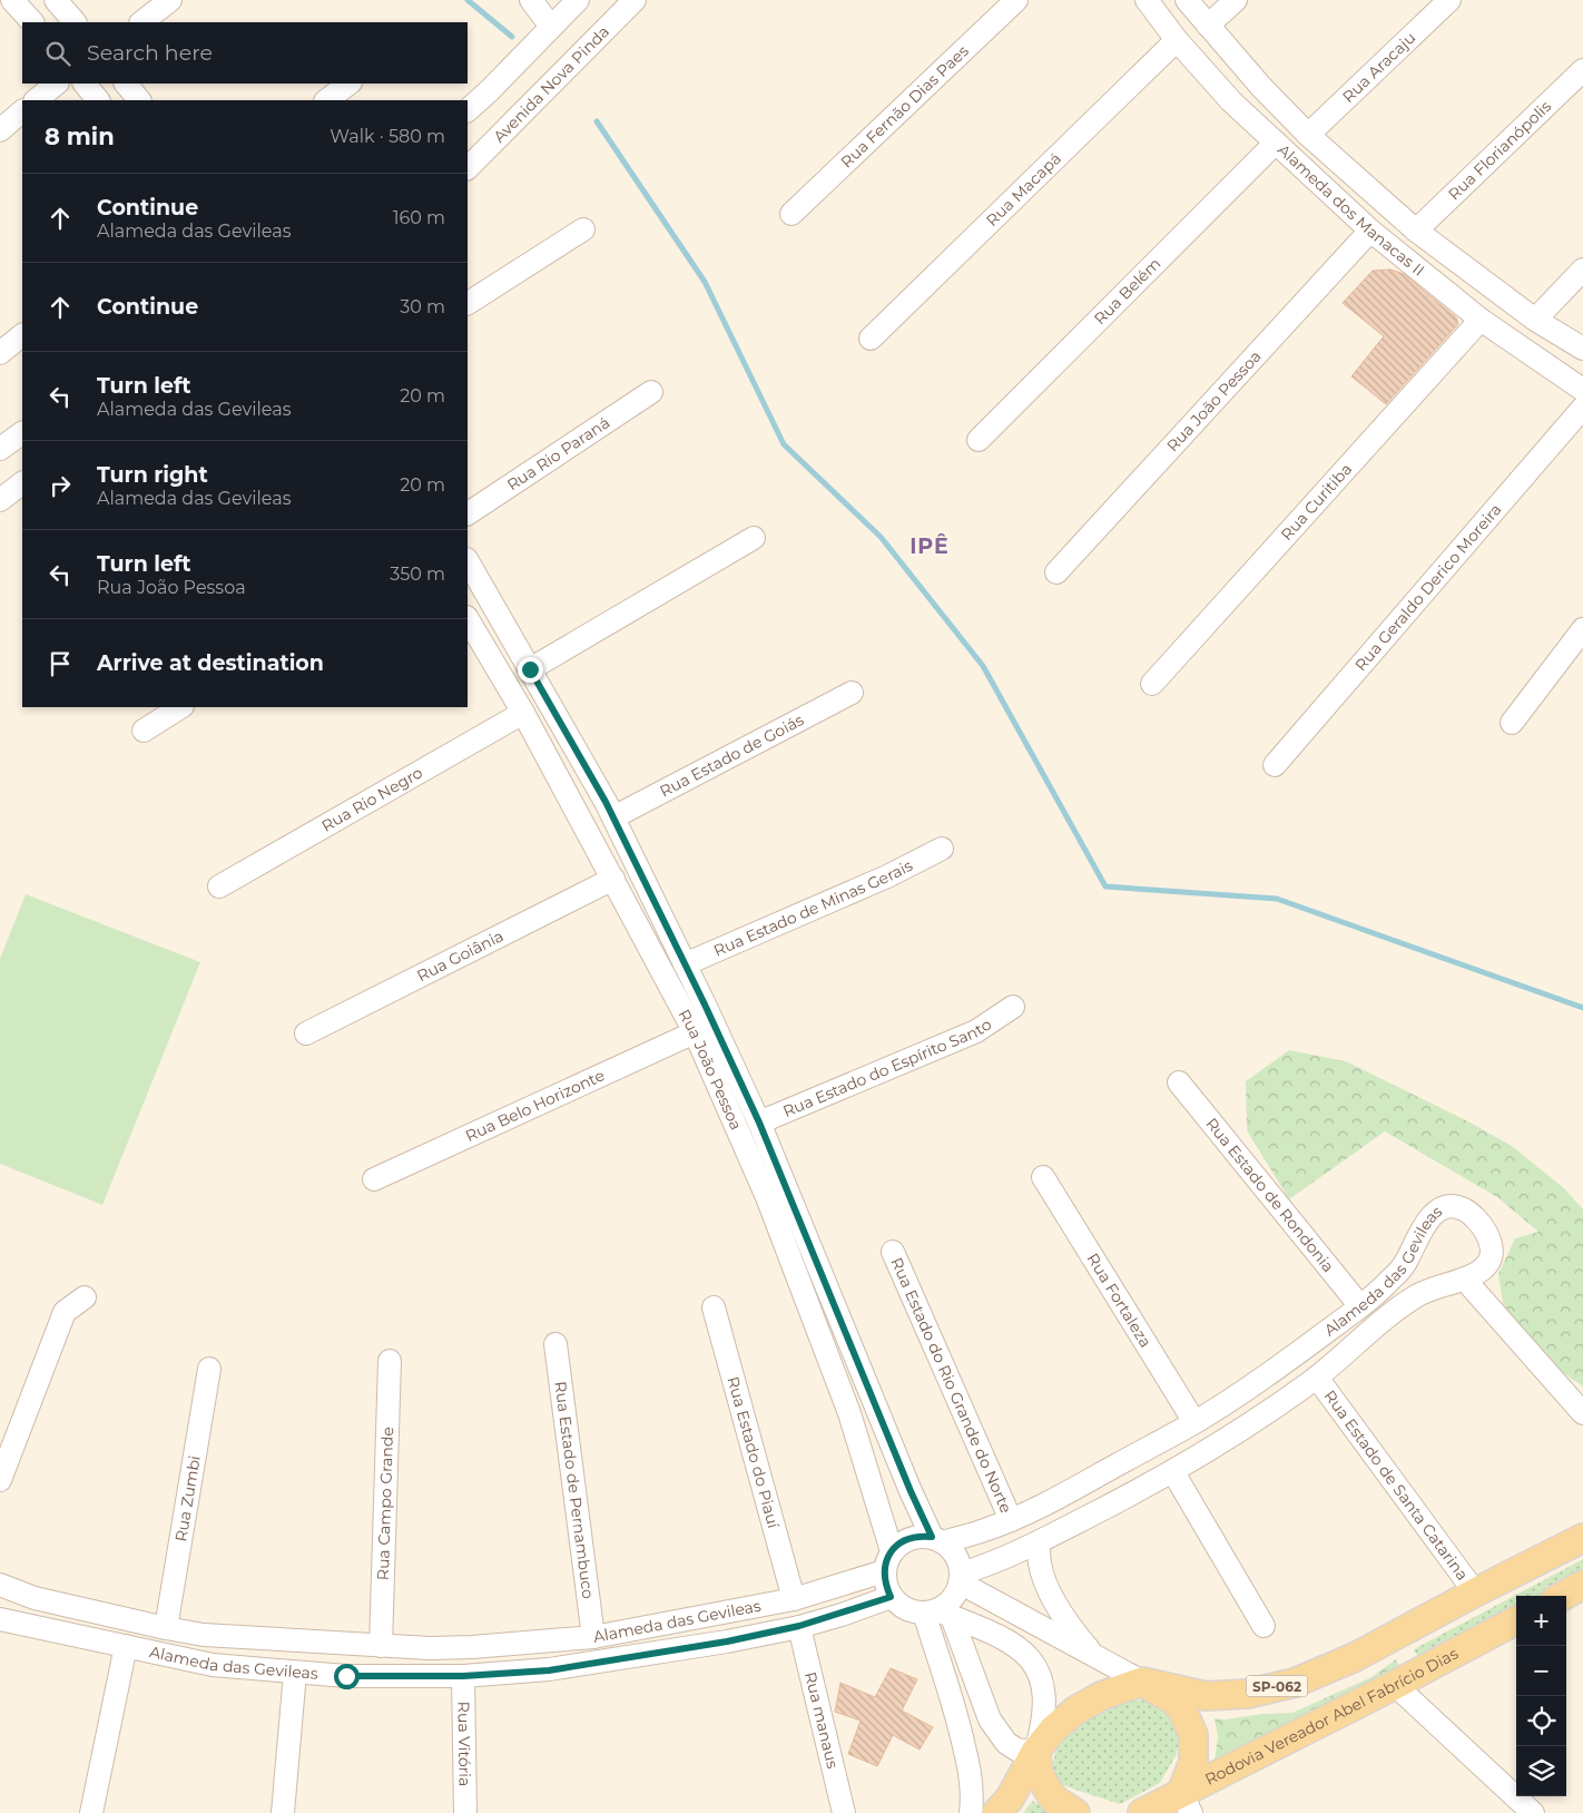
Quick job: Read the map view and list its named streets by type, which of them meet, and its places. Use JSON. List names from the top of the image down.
{
  "streets": {
    "main road": ["SP-062", "Rodovia Vereador Abel Fabrício Dias"],
    "street": [
      "Rua Aracaju",
      "Avenida Nova Pinda",
      "Rua Fernão Dias Paes",
      "Rua Florianópolis",
      "Rua Macapá",
      "Alameda dos Manacas II",
      "Rua Belém",
      "Rua João Pessoa",
      "Rua Rio Paraná",
      "Rua Curitiba",
      "Rua Geraldo Derico Moreira",
      "Rua Estado de Goiás",
      "Rua Rio Negro",
      "Rua Estado de Minas Gerais",
      "Rua Goiânia",
      "Rua Estado do Espírito Santo",
      "Rua Belo Horizonte",
      "Rua Estado de Rondonia",
      "Alameda das Gevileas",
      "Rua Fortaleza",
      "Rua Estado do Rio Grande do Norte",
      "Rua Estado do Piauí",
      "Rua Estado de Santa Catarina",
      "Rua Estado de Pernambuco",
      "Rua Zumbi",
      "Rua Campo Grande",
      "Rua manaus",
      "Rua Vitória"
    ]
  },
  "crossings": [
    ["Rua Aracaju", "Alameda dos Manacas II"],
    ["Rua Florianópolis", "Alameda dos Manacas II"],
    ["Rua Macapá", "Alameda dos Manacas II"],
    ["Alameda dos Manacas II", "Rua Belém"],
    ["Alameda dos Manacas II", "Rua João Pessoa"],
    ["Alameda dos Manacas II", "Rua Curitiba"],
    ["Rua João Pessoa", "Rua Estado de Goiás"],
    ["Rua João Pessoa", "Rua Rio Negro"],
    ["Rua João Pessoa", "Rua Estado de Minas Gerais"],
    ["Rua João Pessoa", "Rua Goiânia"],
    ["Rua João Pessoa", "Rua Estado do Espírito Santo"],
    ["Rua João Pessoa", "Rua Belo Horizonte"],
    ["Rua João Pessoa", "Alameda das Gevileas"],
    ["Rua Estado de Rondonia", "Alameda das Gevileas"],
    ["Alameda das Gevileas", "Rua Fortaleza"],
    ["Alameda das Gevileas", "Rua Estado do Rio Grande do Norte"],
    ["Alameda das Gevileas", "Rua Estado do Piauí"],
    ["Alameda das Gevileas", "Rua Estado de Santa Catarina"],
    ["Alameda das Gevileas", "Rua Estado de Pernambuco"],
    ["Alameda das Gevileas", "Rua Zumbi"],
    ["Alameda das Gevileas", "Rua Campo Grande"],
    ["Alameda das Gevileas", "Rua manaus"],
    ["Alameda das Gevileas", "Rua Vitória"],
    ["Rua Estado de Santa Catarina", "SP-062"]
  ],
  "districts": ["IPÊ"],
  "page": {
    "search": "Search here",
    "heading": ["8 min", "Walk · 580 m"],
    "list": [
      ["Continue", "Alameda das Gevileas", "160 m"],
      ["Continue", "30 m"],
      ["Turn left", "Alameda das Gevileas", "20 m"],
      ["Turn right", "Alameda das Gevileas", "20 m"],
      ["Turn left", "Rua João Pessoa", "350 m"],
      "Arrive at destination"
    ],
    "map_buttons": ["+", "−"]
  }
}
